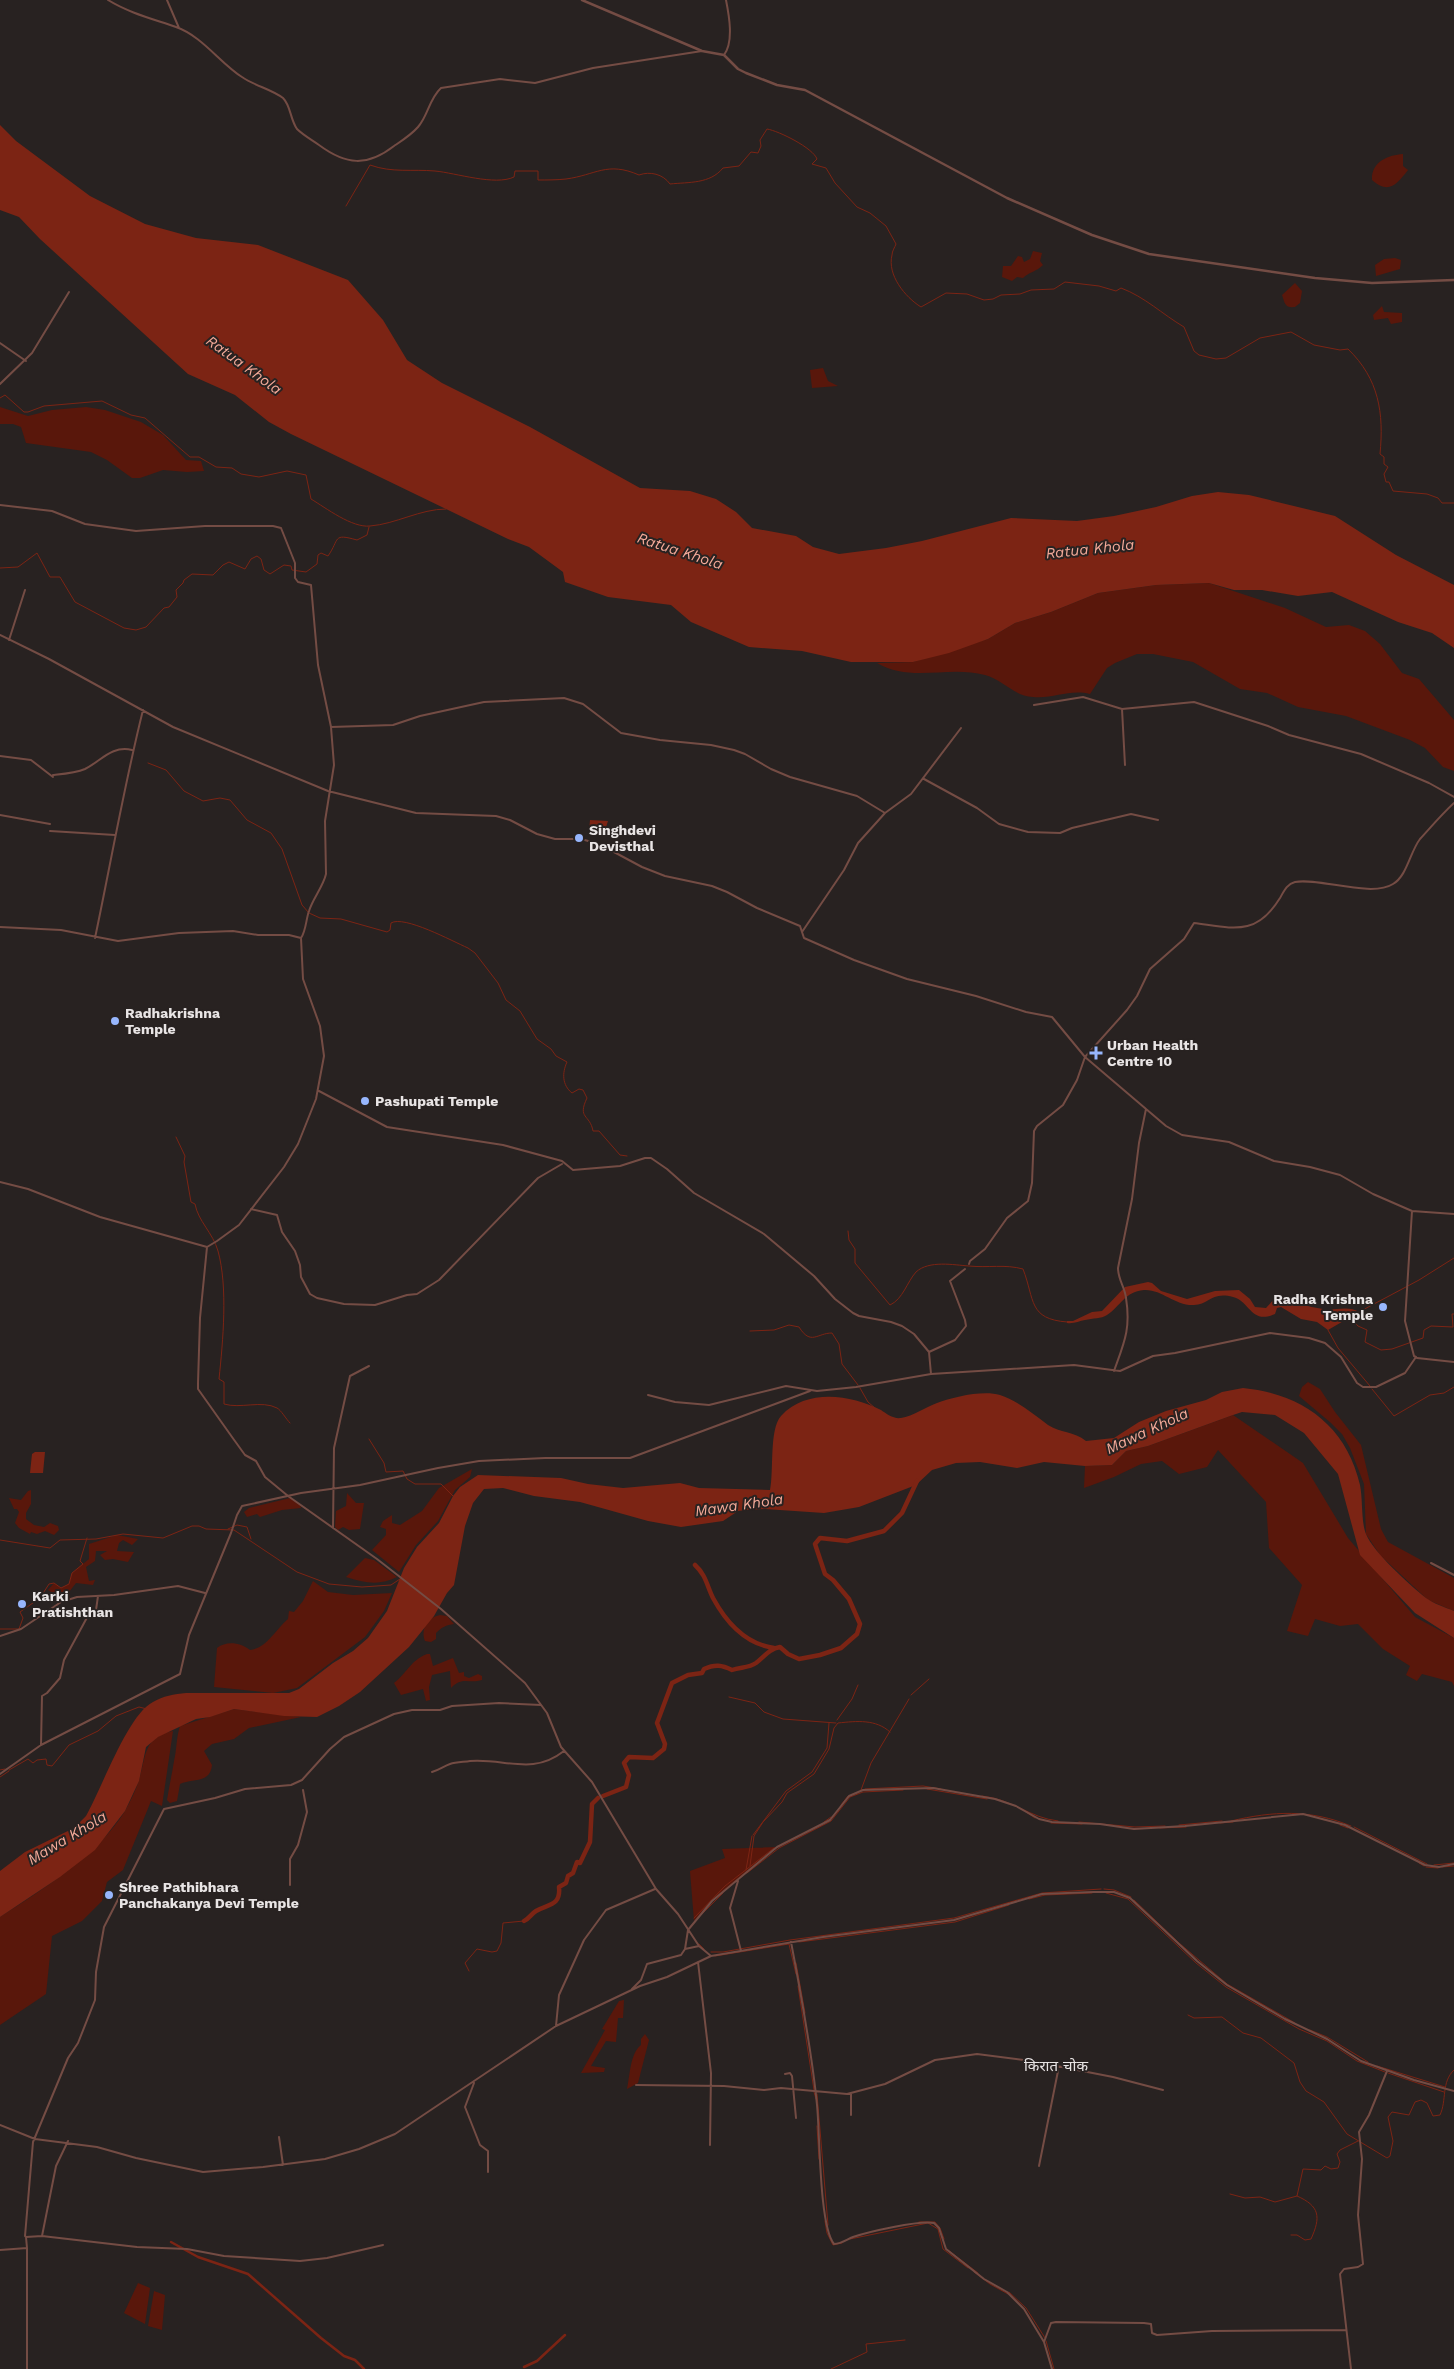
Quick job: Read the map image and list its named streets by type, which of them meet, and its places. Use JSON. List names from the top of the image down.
{
  "districts": ["किरात चोक"],
  "water": ["Ratua Khola", "Mawa Khola"],
  "places": {
    "other": [
      "Singhdevi Devisthal",
      "Radhakrishna Temple",
      "Pashupati Temple",
      "Radha Krishna Temple",
      "Karki Pratishthan",
      "Shree Pathibhara Panchakanya Devi Temple"
    ],
    "health": ["Urban Health Centre 10"]
  }
}
